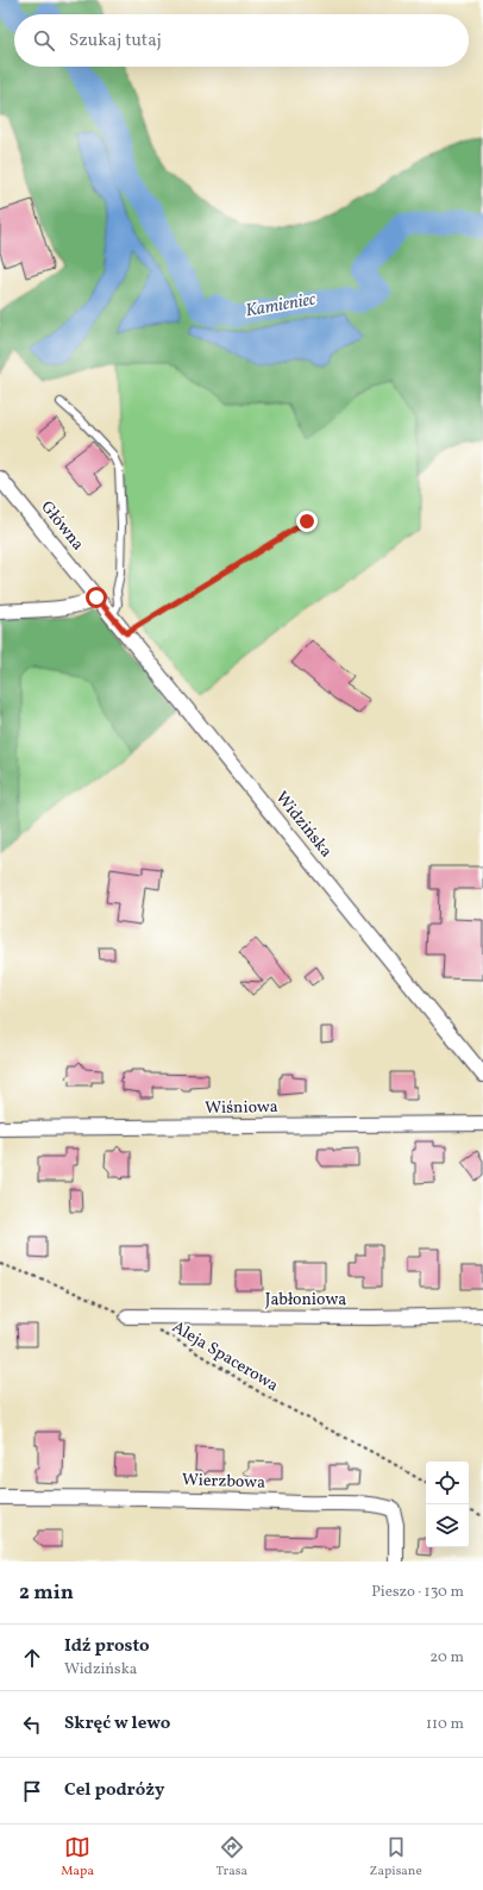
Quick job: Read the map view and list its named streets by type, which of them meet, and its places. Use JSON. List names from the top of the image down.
{
  "streets": {
    "street": [
      "Główna",
      "Widzińska",
      "Wiśniowa",
      "Jabłoniowa",
      "Wierzbowa"
    ],
    "path": ["Aleja Spacerowa"]
  },
  "crossings": [
    ["Główna", "Widzińska"]
  ],
  "water": ["Kamieniec"],
  "page": {
    "search": "Szukaj tutaj",
    "heading": ["2 min", "Pieszo · 130 m"],
    "list": [
      ["Idź prosto", "Widzińska", "20 m"],
      ["Skręć w lewo", "110 m"],
      "Cel podróży"
    ],
    "nav": ["Mapa", "Trasa", "Zapisane"]
  }
}
